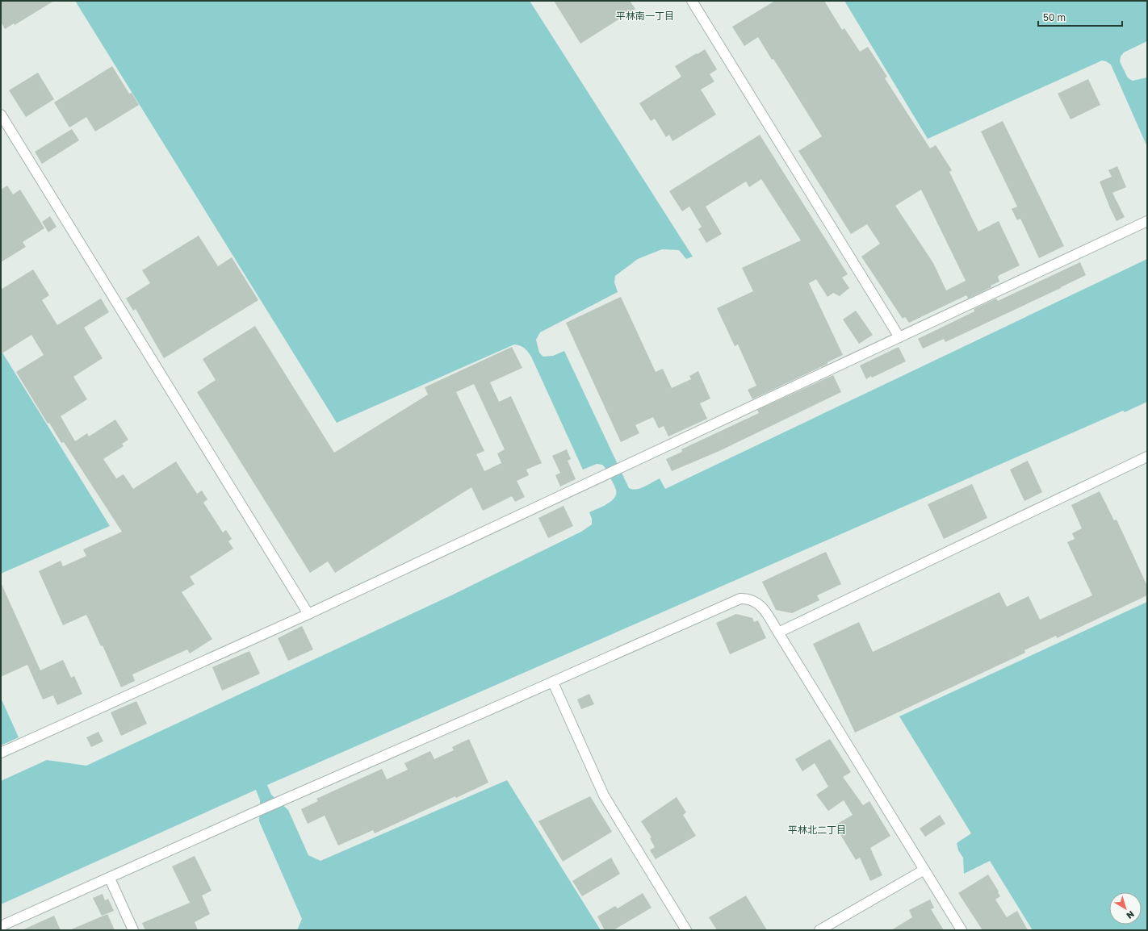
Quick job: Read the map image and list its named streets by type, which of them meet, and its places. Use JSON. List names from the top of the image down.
{
  "districts": ["平林南一丁目", "平林北二丁目"],
  "scale_bar": "50 m",
  "north": "bottom right"
}
